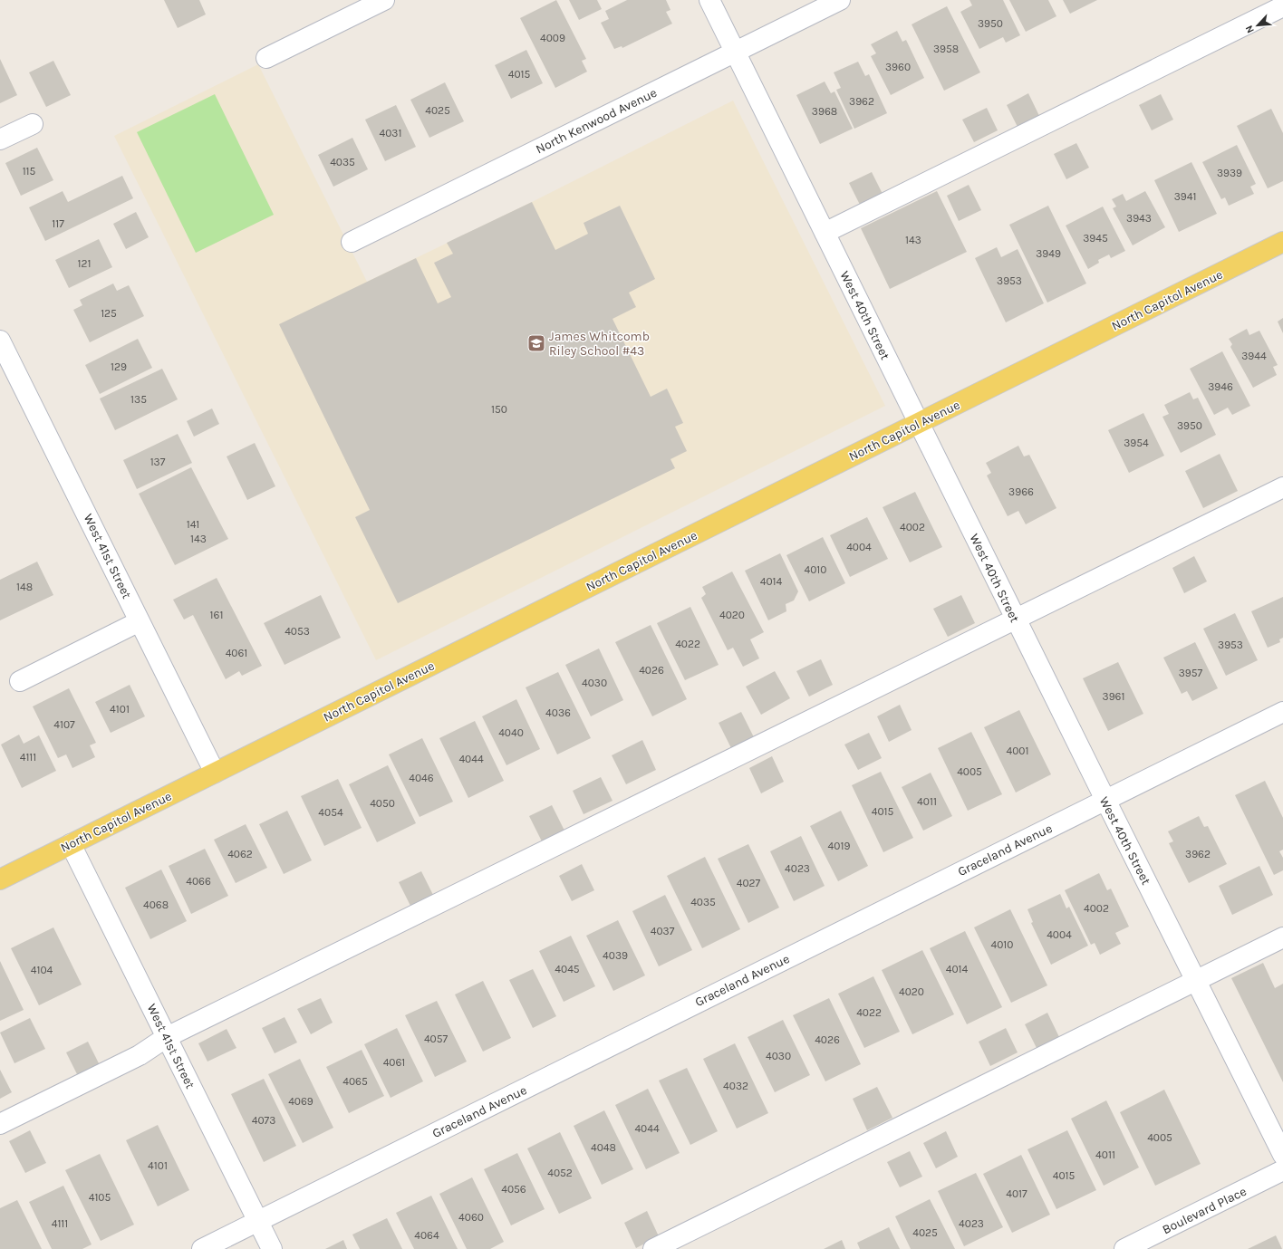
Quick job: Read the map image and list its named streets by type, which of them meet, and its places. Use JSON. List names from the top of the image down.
{
  "streets": {
    "main road": ["North Capitol Avenue"],
    "street": [
      "North Kenwood Avenue",
      "West 40th Street",
      "West 41st Street",
      "Graceland Avenue",
      "Boulevard Place"
    ]
  },
  "crossings": [
    ["North Kenwood Avenue", "West 40th Street"],
    ["North Capitol Avenue", "West 40th Street"],
    ["North Capitol Avenue", "West 41st Street"],
    ["West 40th Street", "Graceland Avenue"],
    ["West 41st Street", "Graceland Avenue"]
  ],
  "places": {
    "school or university": ["James Whitcomb Riley School #43"]
  },
  "house_numbers": [
    "3950",
    "4009",
    "3958",
    "3960",
    "4015",
    "3962",
    "4025",
    "3968",
    "4031",
    "4035",
    "115",
    "3939",
    "3941",
    "3943",
    "117",
    "3945",
    "143",
    "3949",
    "121",
    "3953",
    "125",
    "3944",
    "129",
    "3946",
    "135",
    "150",
    "3950",
    "3954",
    "137",
    "3966",
    "141",
    "4002",
    "143",
    "4004",
    "4010",
    "4014",
    "148",
    "161",
    "4020",
    "4053",
    "4022",
    "3953",
    "4061",
    "4026",
    "3957",
    "4030",
    "3961",
    "4101",
    "4036",
    "4107",
    "4040",
    "4001",
    "4111",
    "4044",
    "4005",
    "4046",
    "4011",
    "4050",
    "4015",
    "4054",
    "4019",
    "4062",
    "3962",
    "4023",
    "4066",
    "4027",
    "4035",
    "4068",
    "4002",
    "4037",
    "4004",
    "4010",
    "4039",
    "4045",
    "4014",
    "4104",
    "4020",
    "4022",
    "4057",
    "4026",
    "4030",
    "4061",
    "4065",
    "4032",
    "4069",
    "4073",
    "4044",
    "4005",
    "4048",
    "4011",
    "4101",
    "4052",
    "4015",
    "4056",
    "4017",
    "4105",
    "4060",
    "4111",
    "4023",
    "4025",
    "4064"
  ],
  "north": "bottom left"
}
